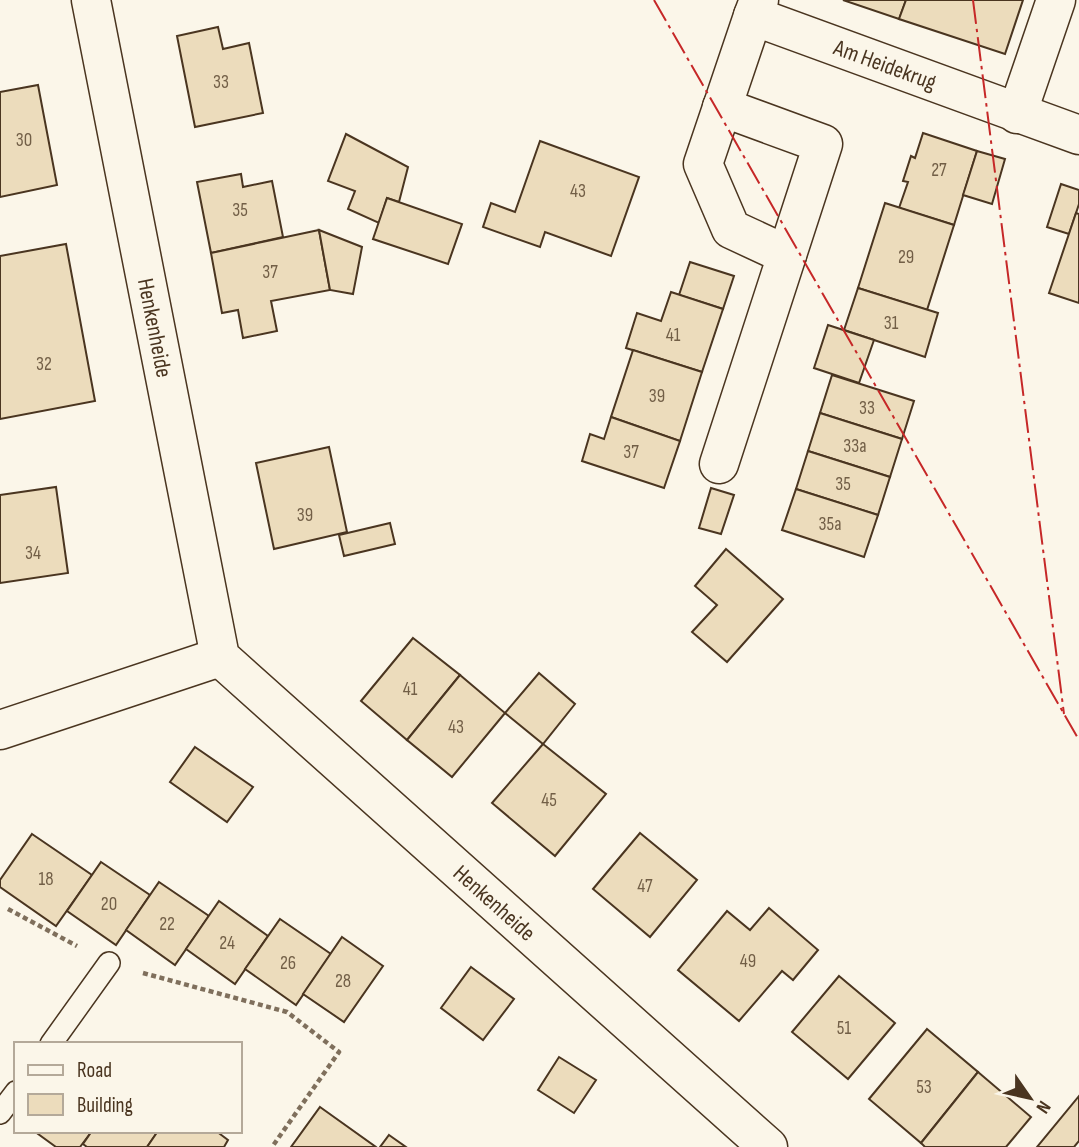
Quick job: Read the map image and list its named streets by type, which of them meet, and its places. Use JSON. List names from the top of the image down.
{
  "streets": {
    "street": ["Am Heidekrug", "Henkenheide"]
  },
  "house_numbers": [
    "33",
    "30",
    "27",
    "43",
    "35",
    "29",
    "37",
    "31",
    "41",
    "32",
    "39",
    "33",
    "33a",
    "37",
    "35",
    "39",
    "35a",
    "34",
    "41",
    "43",
    "45",
    "18",
    "47",
    "20",
    "22",
    "24",
    "49",
    "26",
    "28",
    "51",
    "53"
  ],
  "legend": ["Road", "Building"],
  "north": "bottom right"
}
